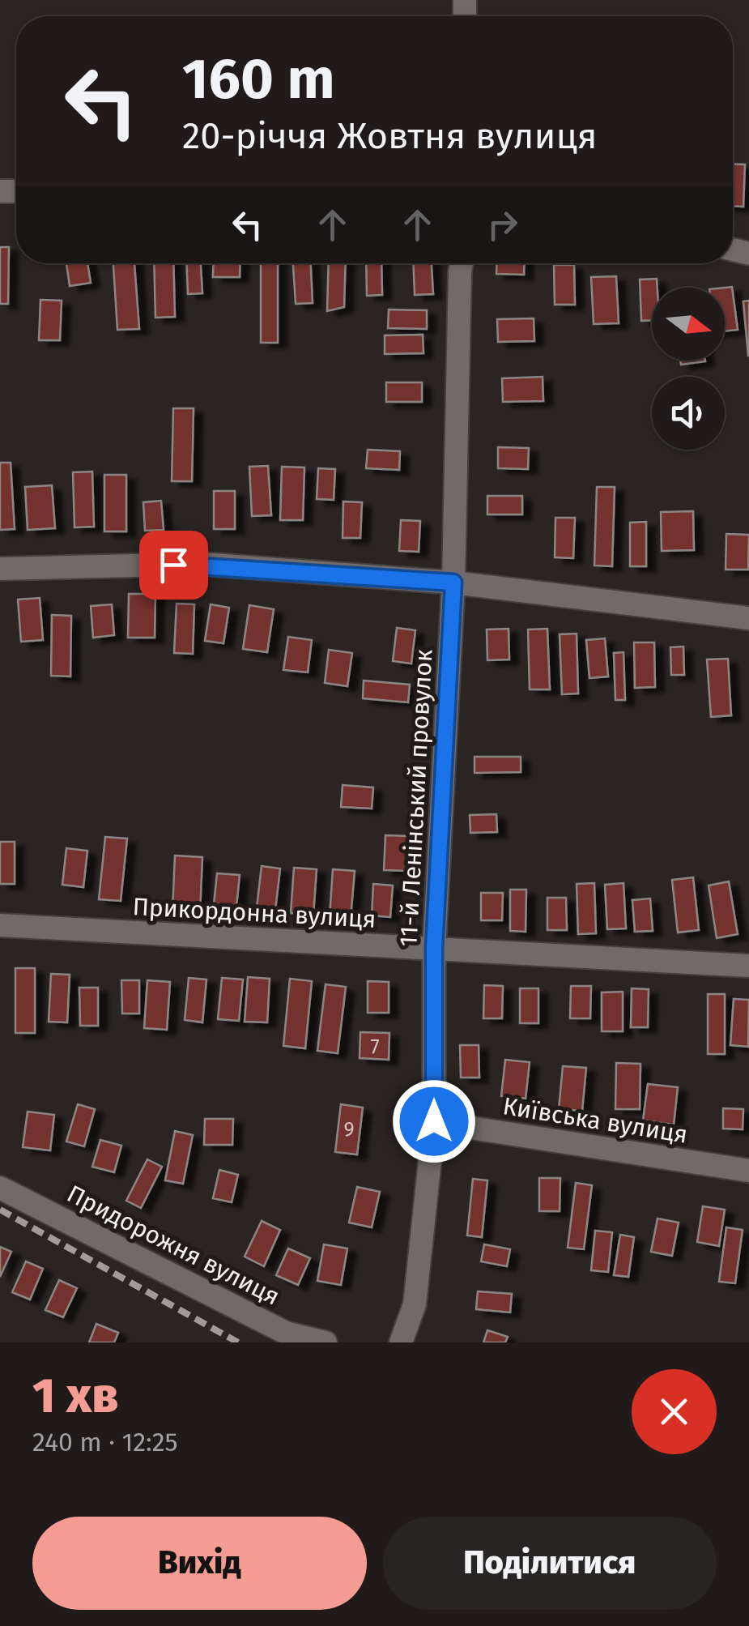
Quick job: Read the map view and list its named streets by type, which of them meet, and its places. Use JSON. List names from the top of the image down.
{
  "streets": {
    "street": [
      "11-й Ленінський провулок",
      "Прикордонна вулиця",
      "Київська вулиця",
      "Придорожня вулиця"
    ]
  },
  "crossings": [
    ["11-й Ленінський провулок", "Прикордонна вулиця"],
    ["11-й Ленінський провулок", "Київська вулиця"]
  ],
  "house_numbers": ["7", "9"],
  "north": "right",
  "page": {
    "turn": ["160 m", "20-річчя Жовтня вулиця"],
    "heading": ["1 хв", "240 m · 12:25"],
    "buttons": ["Вихід", "Поділитися"]
  }
}
